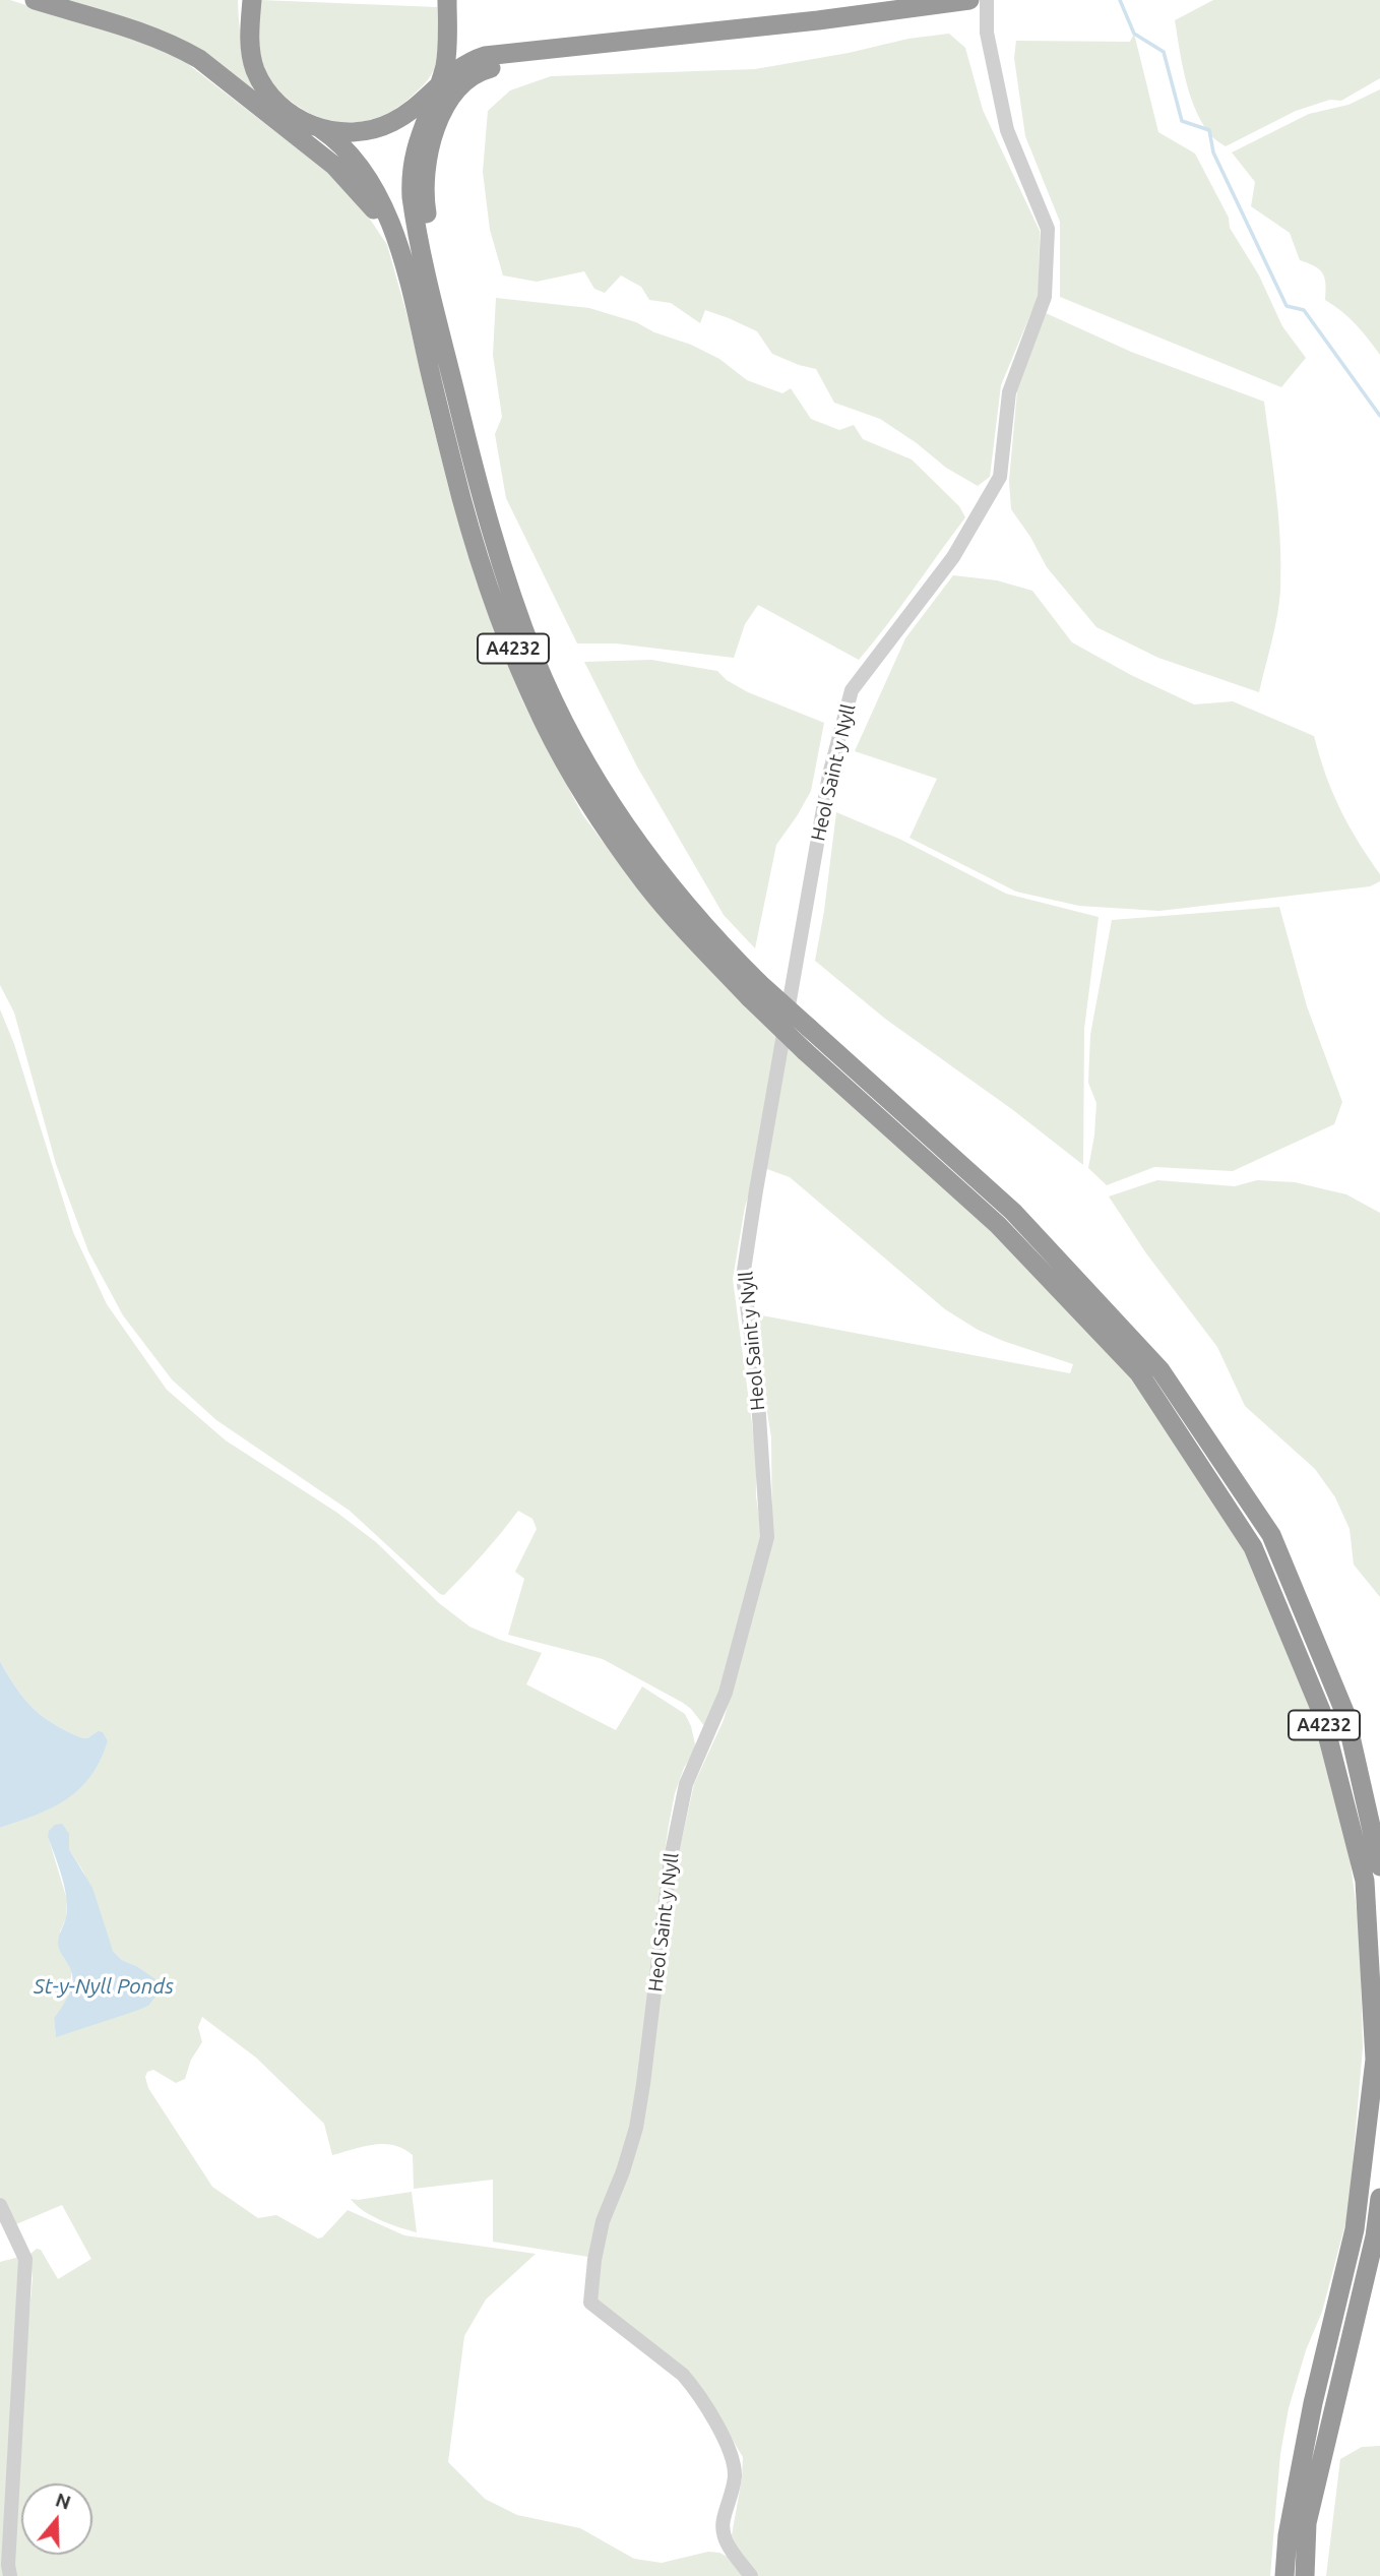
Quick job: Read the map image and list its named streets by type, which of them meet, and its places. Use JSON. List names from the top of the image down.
{
  "streets": {
    "highway": ["A4232"],
    "street": ["Heol Saint y Nyll"]
  },
  "water": ["St-y-Nyll Ponds"],
  "north": "top"
}
